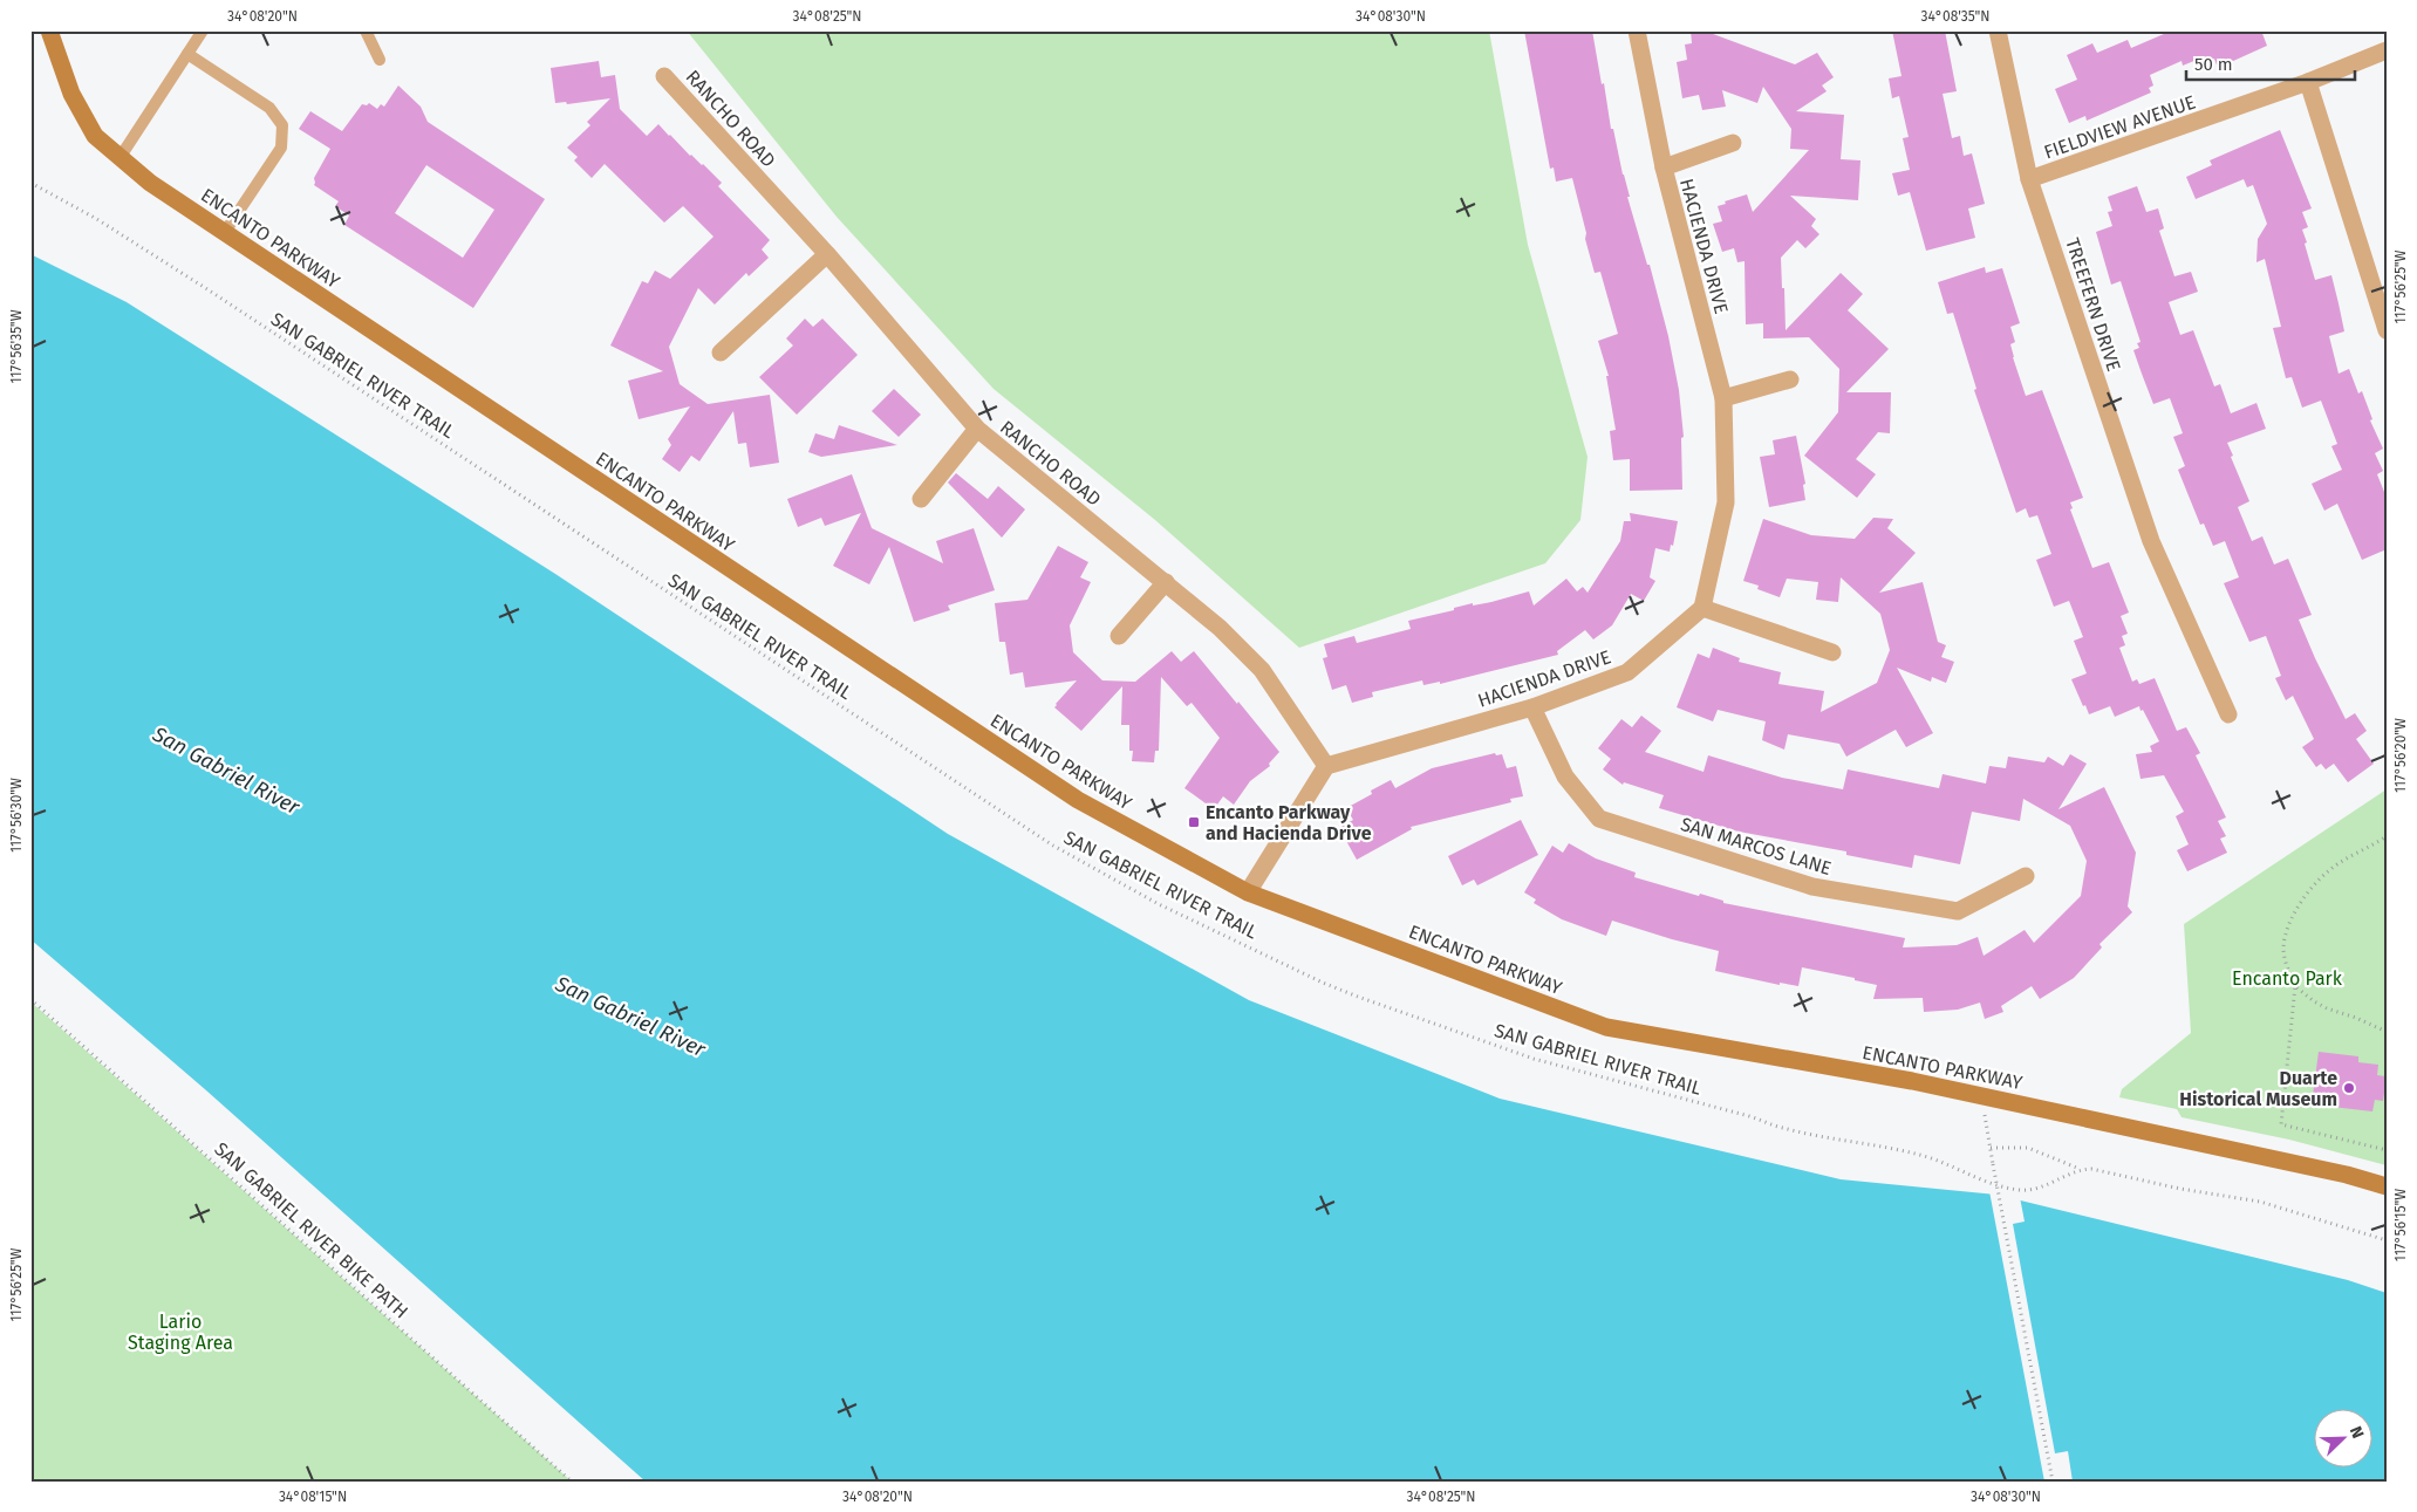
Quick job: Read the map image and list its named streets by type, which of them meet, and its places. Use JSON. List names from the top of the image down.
{
  "streets": {
    "street": [
      "RANCHO ROAD",
      "FIELDVIEW AVENUE",
      "ENCANTO PARKWAY",
      "HACIENDA DRIVE",
      "TREEFERN DRIVE",
      "SAN MARCOS LANE"
    ],
    "path": ["SAN GABRIEL RIVER TRAIL", "SAN GABRIEL RIVER BIKE PATH"]
  },
  "crossings": [
    ["RANCHO ROAD", "HACIENDA DRIVE"],
    ["FIELDVIEW AVENUE", "TREEFERN DRIVE"],
    ["HACIENDA DRIVE", "SAN MARCOS LANE"]
  ],
  "water": ["San Gabriel River"],
  "parks": ["Encanto Park", "Lario Staging Area"],
  "places": {
    "transit": ["Encanto Parkway and Hacienda Drive"],
    "other": ["Duarte Historical Museum"]
  },
  "scale_bar": "50 m",
  "north": "top right",
  "coordinates": [
    "34°08'20\"N",
    "34°08'25\"N",
    "34°08'30\"N",
    "34°08'35\"N",
    "117°56'25\"W",
    "117°56'35\"W",
    "117°56'20\"W",
    "117°56'30\"W",
    "117°56'15\"W",
    "34°08'15\"N"
  ]
}
